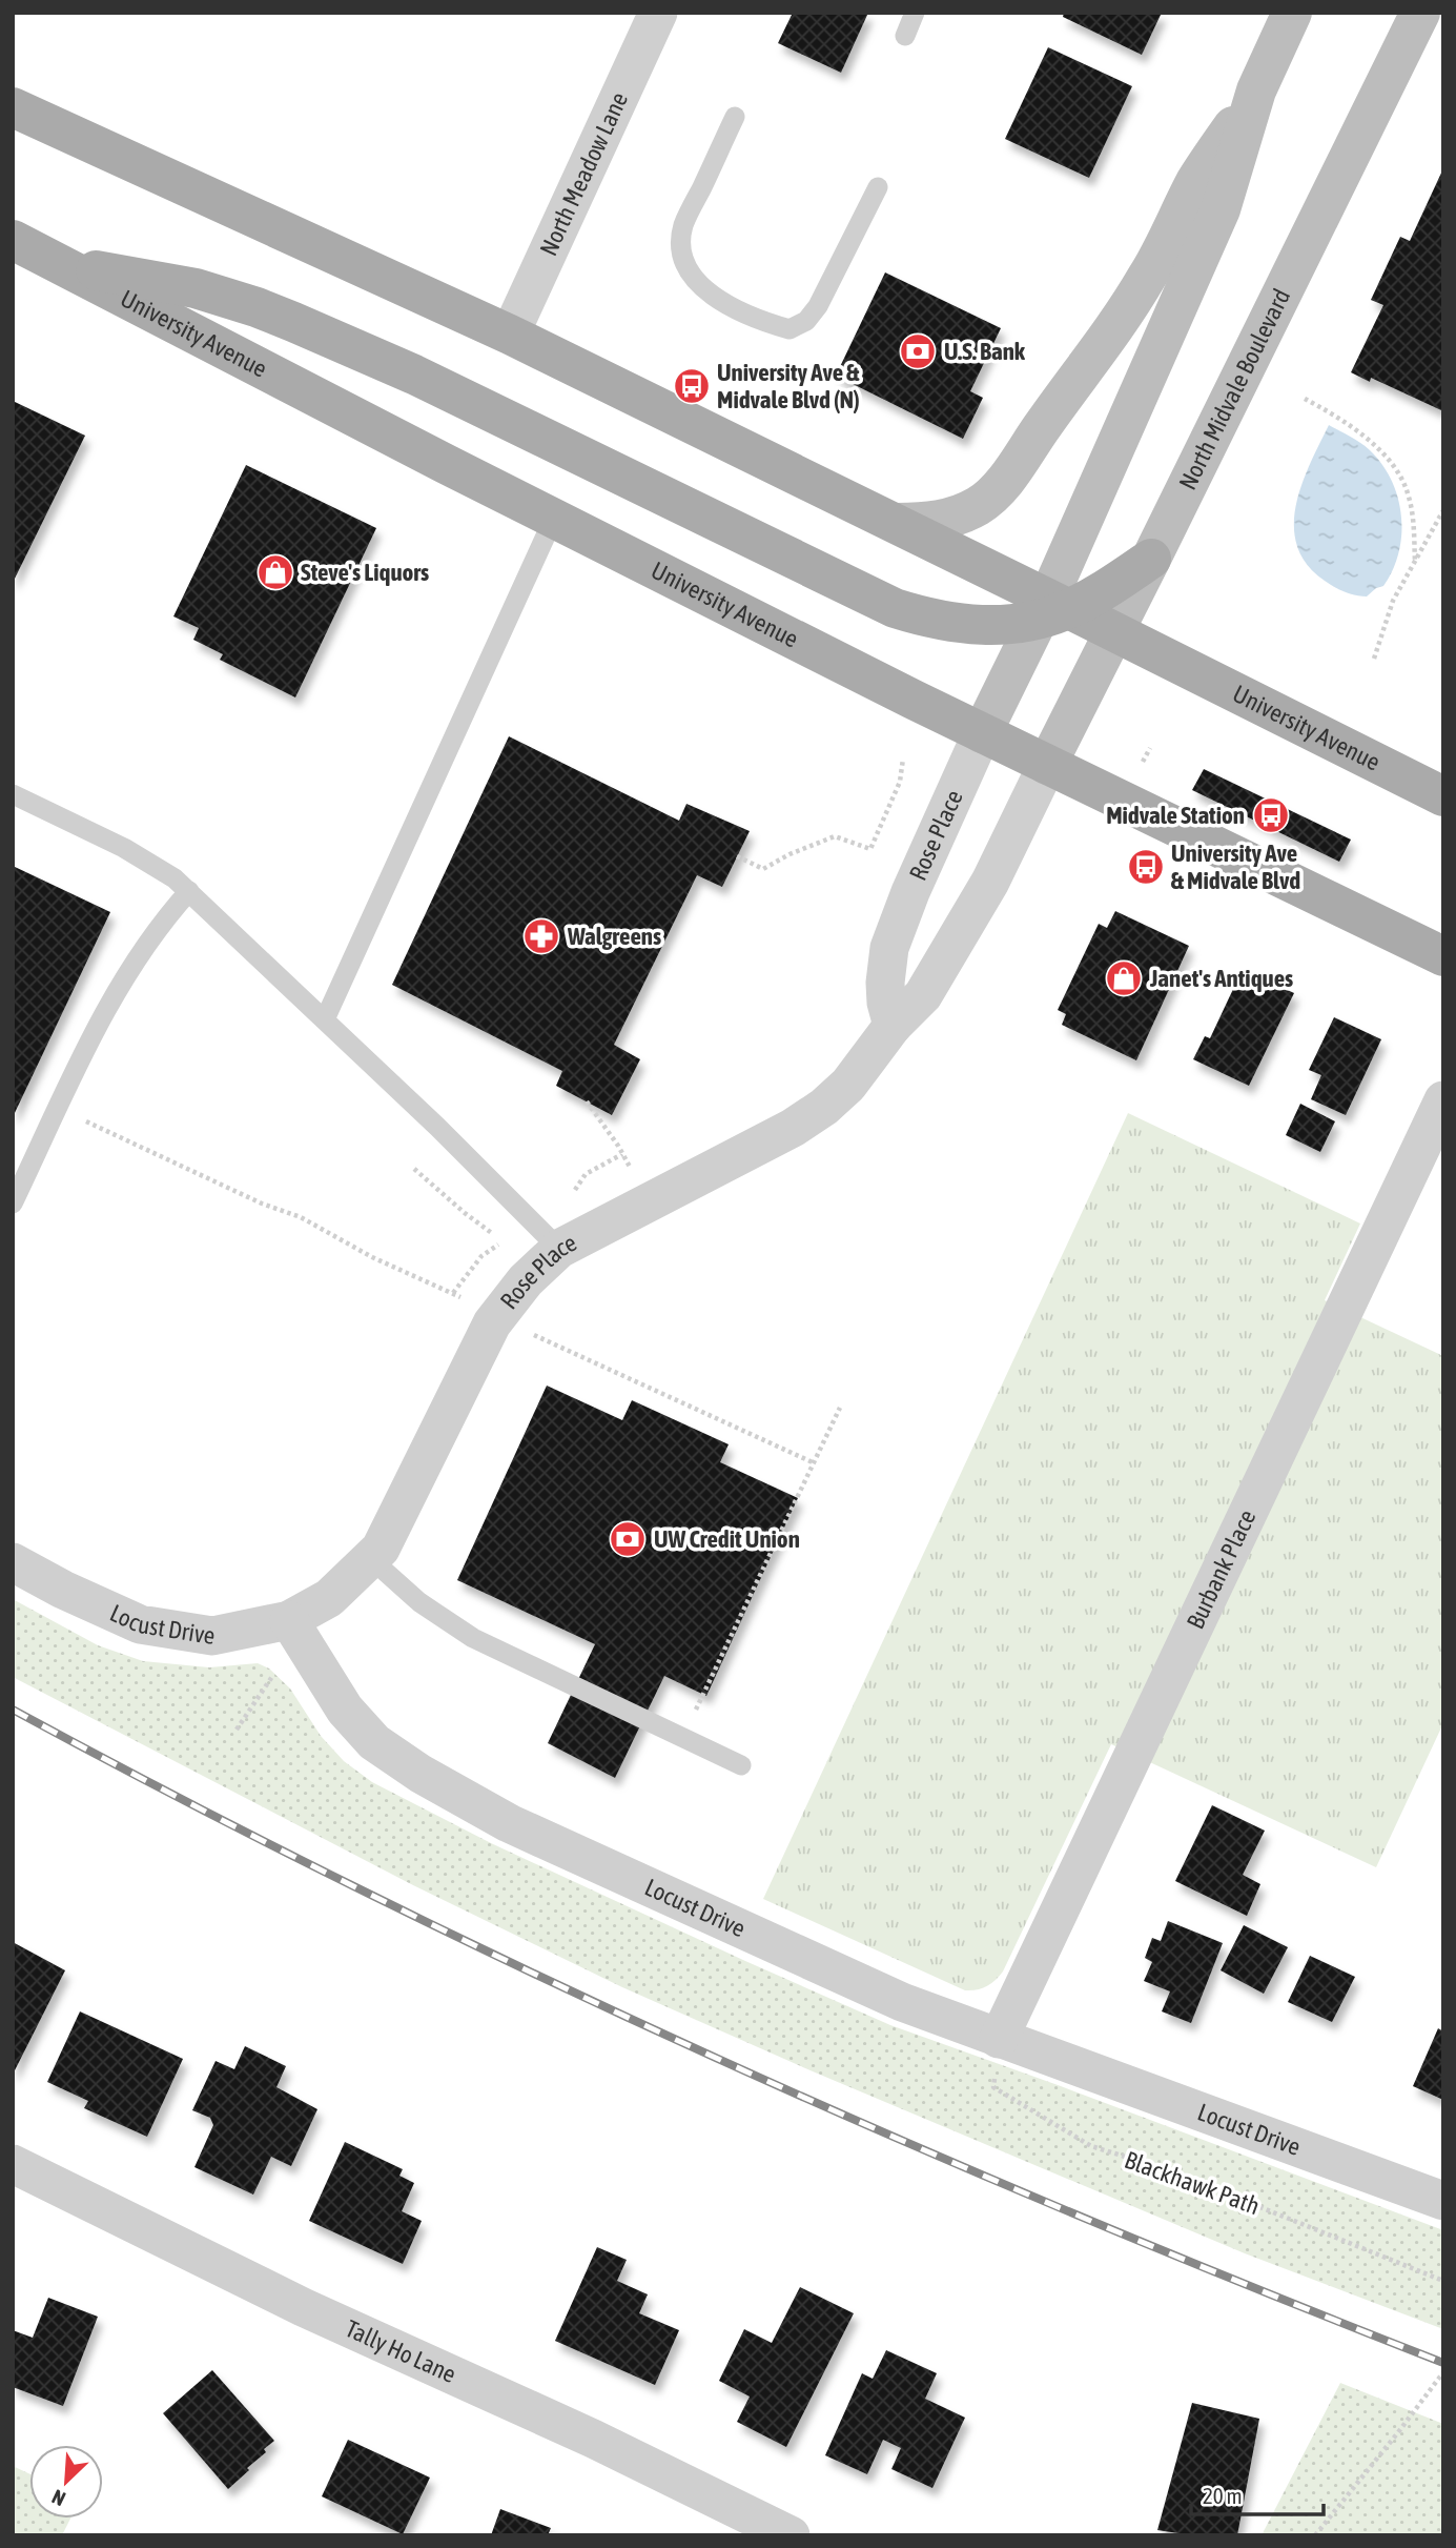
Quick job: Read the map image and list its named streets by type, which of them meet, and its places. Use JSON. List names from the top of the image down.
{
  "streets": {
    "main road": ["University Avenue", "North Midvale Boulevard"],
    "street": [
      "North Meadow Lane",
      "Rose Place",
      "Burbank Place",
      "Locust Drive",
      "Tally Ho Lane"
    ],
    "path": ["Blackhawk Path"]
  },
  "crossings": [
    ["North Meadow Lane", "University Avenue"],
    ["University Avenue", "North Midvale Boulevard"],
    ["University Avenue", "Rose Place"],
    ["North Midvale Boulevard", "Rose Place"],
    ["Rose Place", "Locust Drive"],
    ["Burbank Place", "Locust Drive"],
    ["Burbank Place", "Blackhawk Path"],
    ["Locust Drive", "Blackhawk Path"]
  ],
  "places": {
    "bank": ["U.S. Bank", "UW Credit Union"],
    "bus stop": ["University Ave & Midvale Blvd (N)", "Midvale Station", "University Ave & Midvale Blvd"],
    "shop": ["Steve's Liquors", "Janet's Antiques"],
    "pharmacy": ["Walgreens"]
  },
  "scale_bar": "20 m",
  "north": "bottom left"
}
